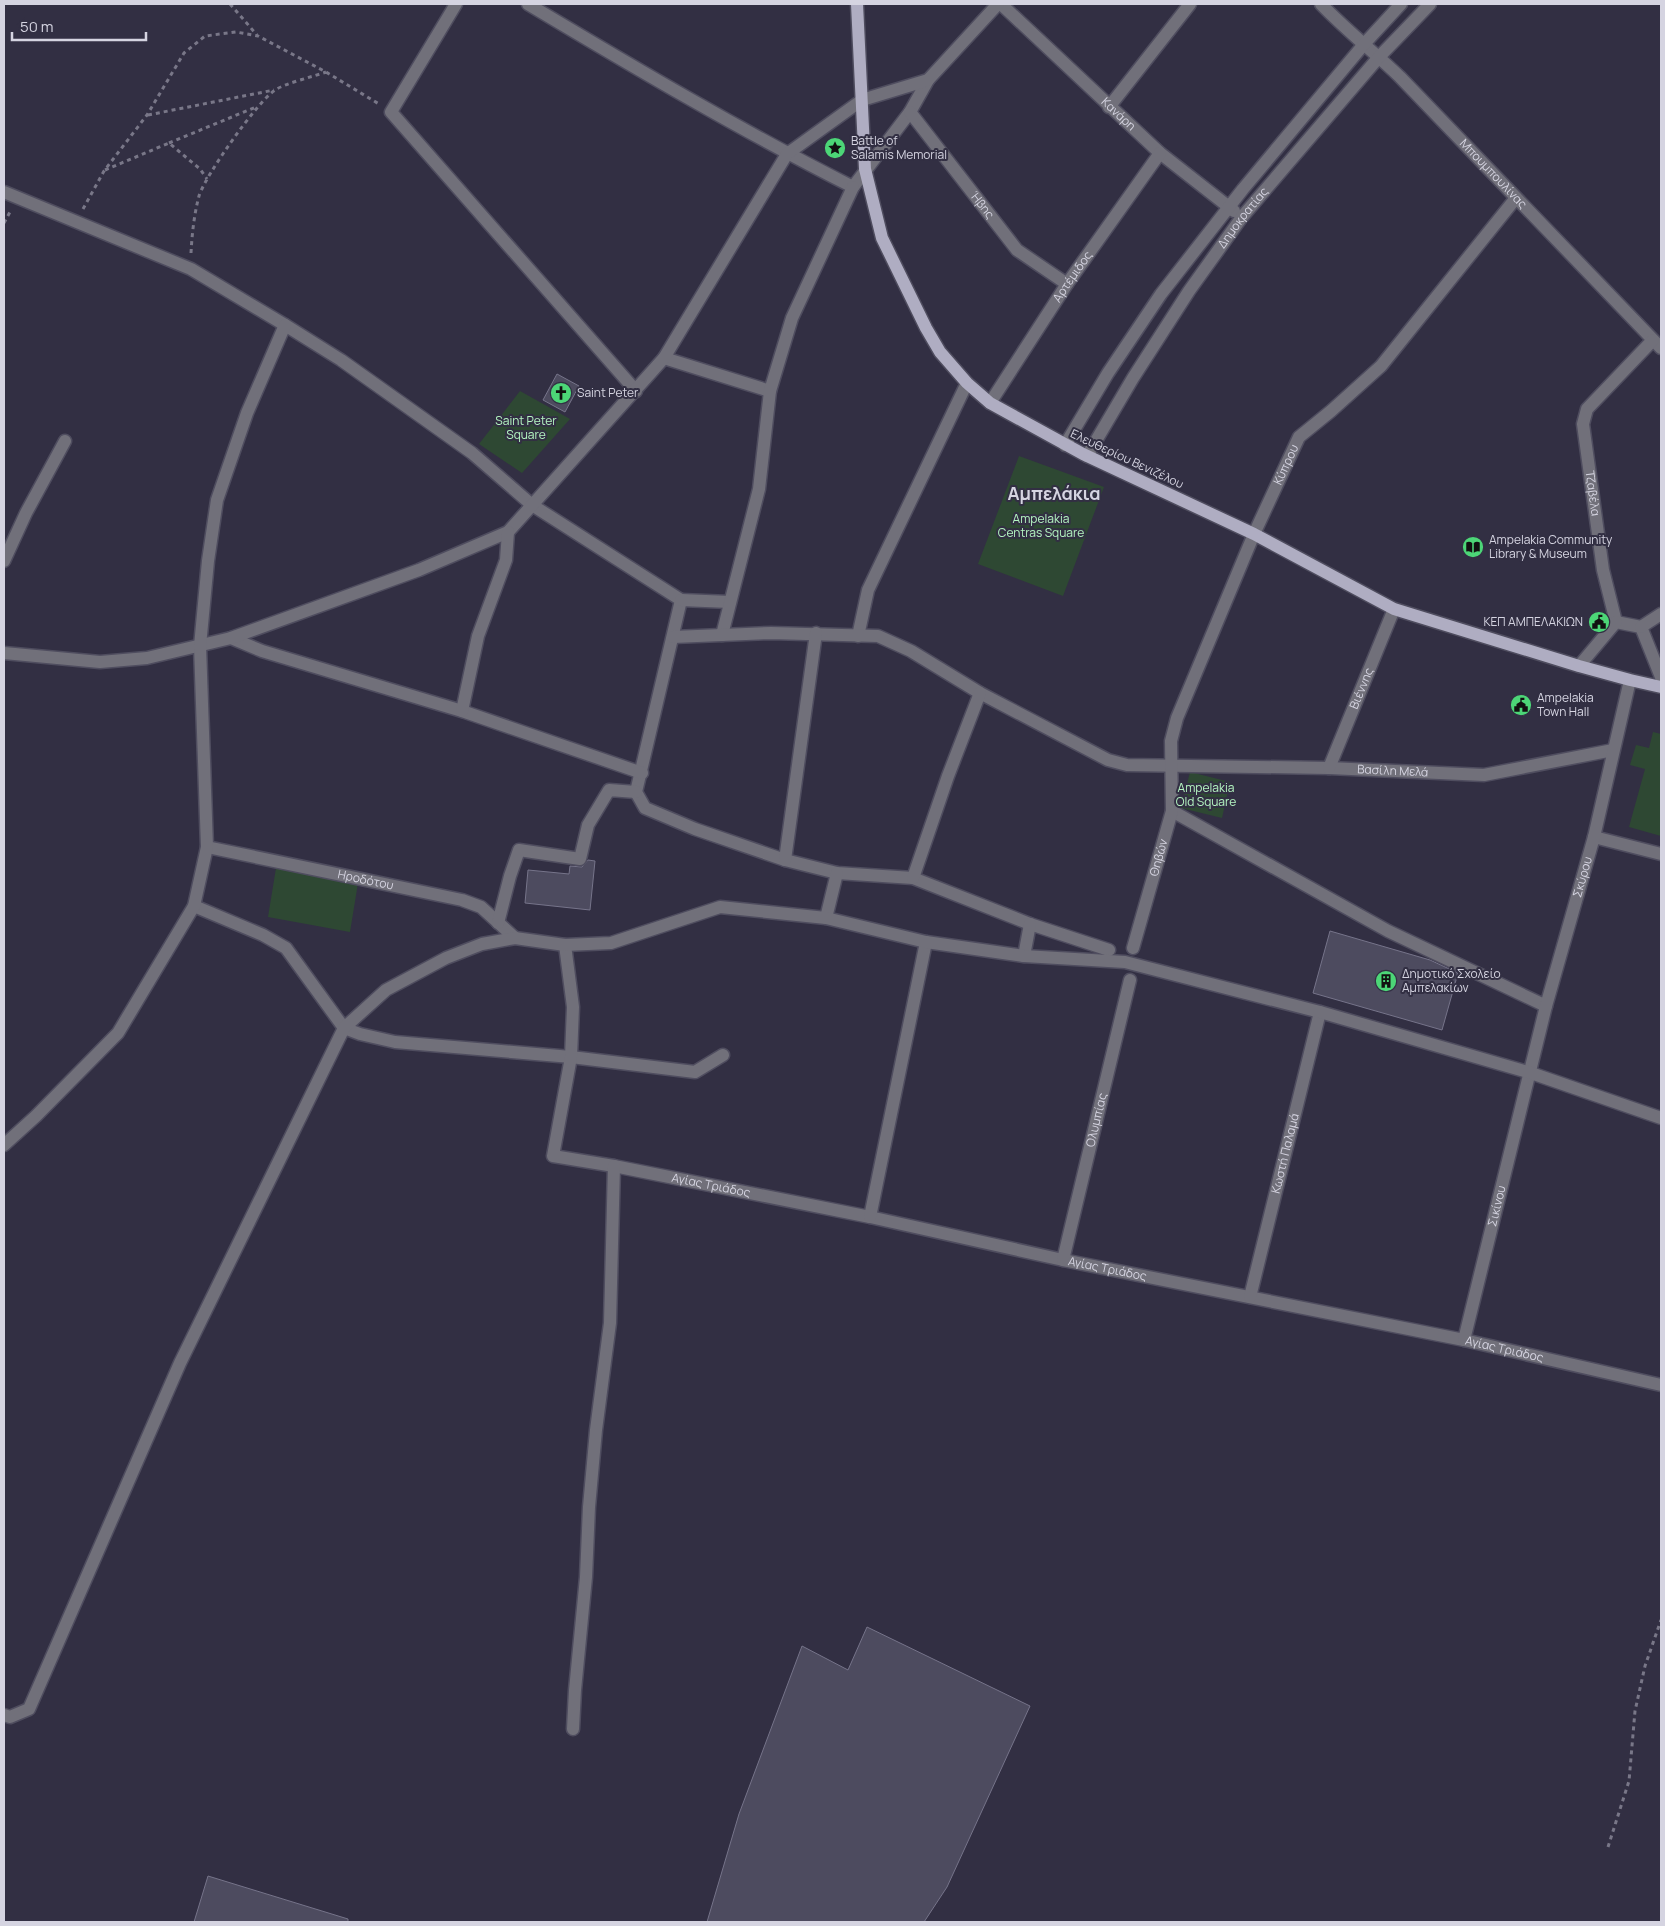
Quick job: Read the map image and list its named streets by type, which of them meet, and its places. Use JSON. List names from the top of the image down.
{
  "streets": {
    "main road": ["Ελευθερίου Βενιζέλου"],
    "street": [
      "Κανάρη",
      "Μπουμπουλίνας",
      "Ήβης",
      "Δημοκρατίας",
      "Αρτέμιδος",
      "Κύπρου",
      "Τζαβέλα",
      "Βιέννης",
      "Βασίλη Μελά",
      "Θηβών",
      "Σκύρου",
      "Ηροδότου",
      "Ολυμπίας",
      "Κωστή Παλαμά",
      "Αγίας Τριάδος",
      "Σικίνου"
    ]
  },
  "crossings": [
    ["Κανάρη", "Δημοκρατίας"],
    ["Κανάρη", "Αρτέμιδος"],
    ["Μπουμπουλίνας", "Δημοκρατίας"],
    ["Μπουμπουλίνας", "Κύπρου"],
    ["Μπουμπουλίνας", "Τζαβέλα"],
    ["Ήβης", "Αρτέμιδος"],
    ["Δημοκρατίας", "Ελευθερίου Βενιζέλου"],
    ["Αρτέμιδος", "Ελευθερίου Βενιζέλου"],
    ["Ελευθερίου Βενιζέλου", "Κύπρου"],
    ["Ελευθερίου Βενιζέλου", "Βιέννης"],
    ["Ελευθερίου Βενιζέλου", "Σκύρου"],
    ["Κύπρου", "Βασίλη Μελά"],
    ["Κύπρου", "Θηβών"],
    ["Βιέννης", "Βασίλη Μελά"],
    ["Βασίλη Μελά", "Θηβών"],
    ["Βασίλη Μελά", "Σκύρου"],
    ["Σκύρου", "Σικίνου"],
    ["Ολυμπίας", "Αγίας Τριάδος"],
    ["Κωστή Παλαμά", "Αγίας Τριάδος"],
    ["Αγίας Τριάδος", "Σικίνου"]
  ],
  "districts": ["Αμπελάκια"],
  "parks": ["Saint Peter Square", "Ampelakia Centras Square", "Ampelakia Old Square"],
  "places": {
    "place": ["Battle of Salamis Memorial"],
    "church": ["Saint Peter"],
    "library": ["Ampelakia Community Library & Museum"],
    "public building": ["ΚΕΠ ΑΜΠΕΛΑΚΙΩΝ", "Ampelakia Town Hall"],
    "building": ["Δημοτικό Σχολείο Αμπελακίων"]
  },
  "scale_bar": "50 m"
}
